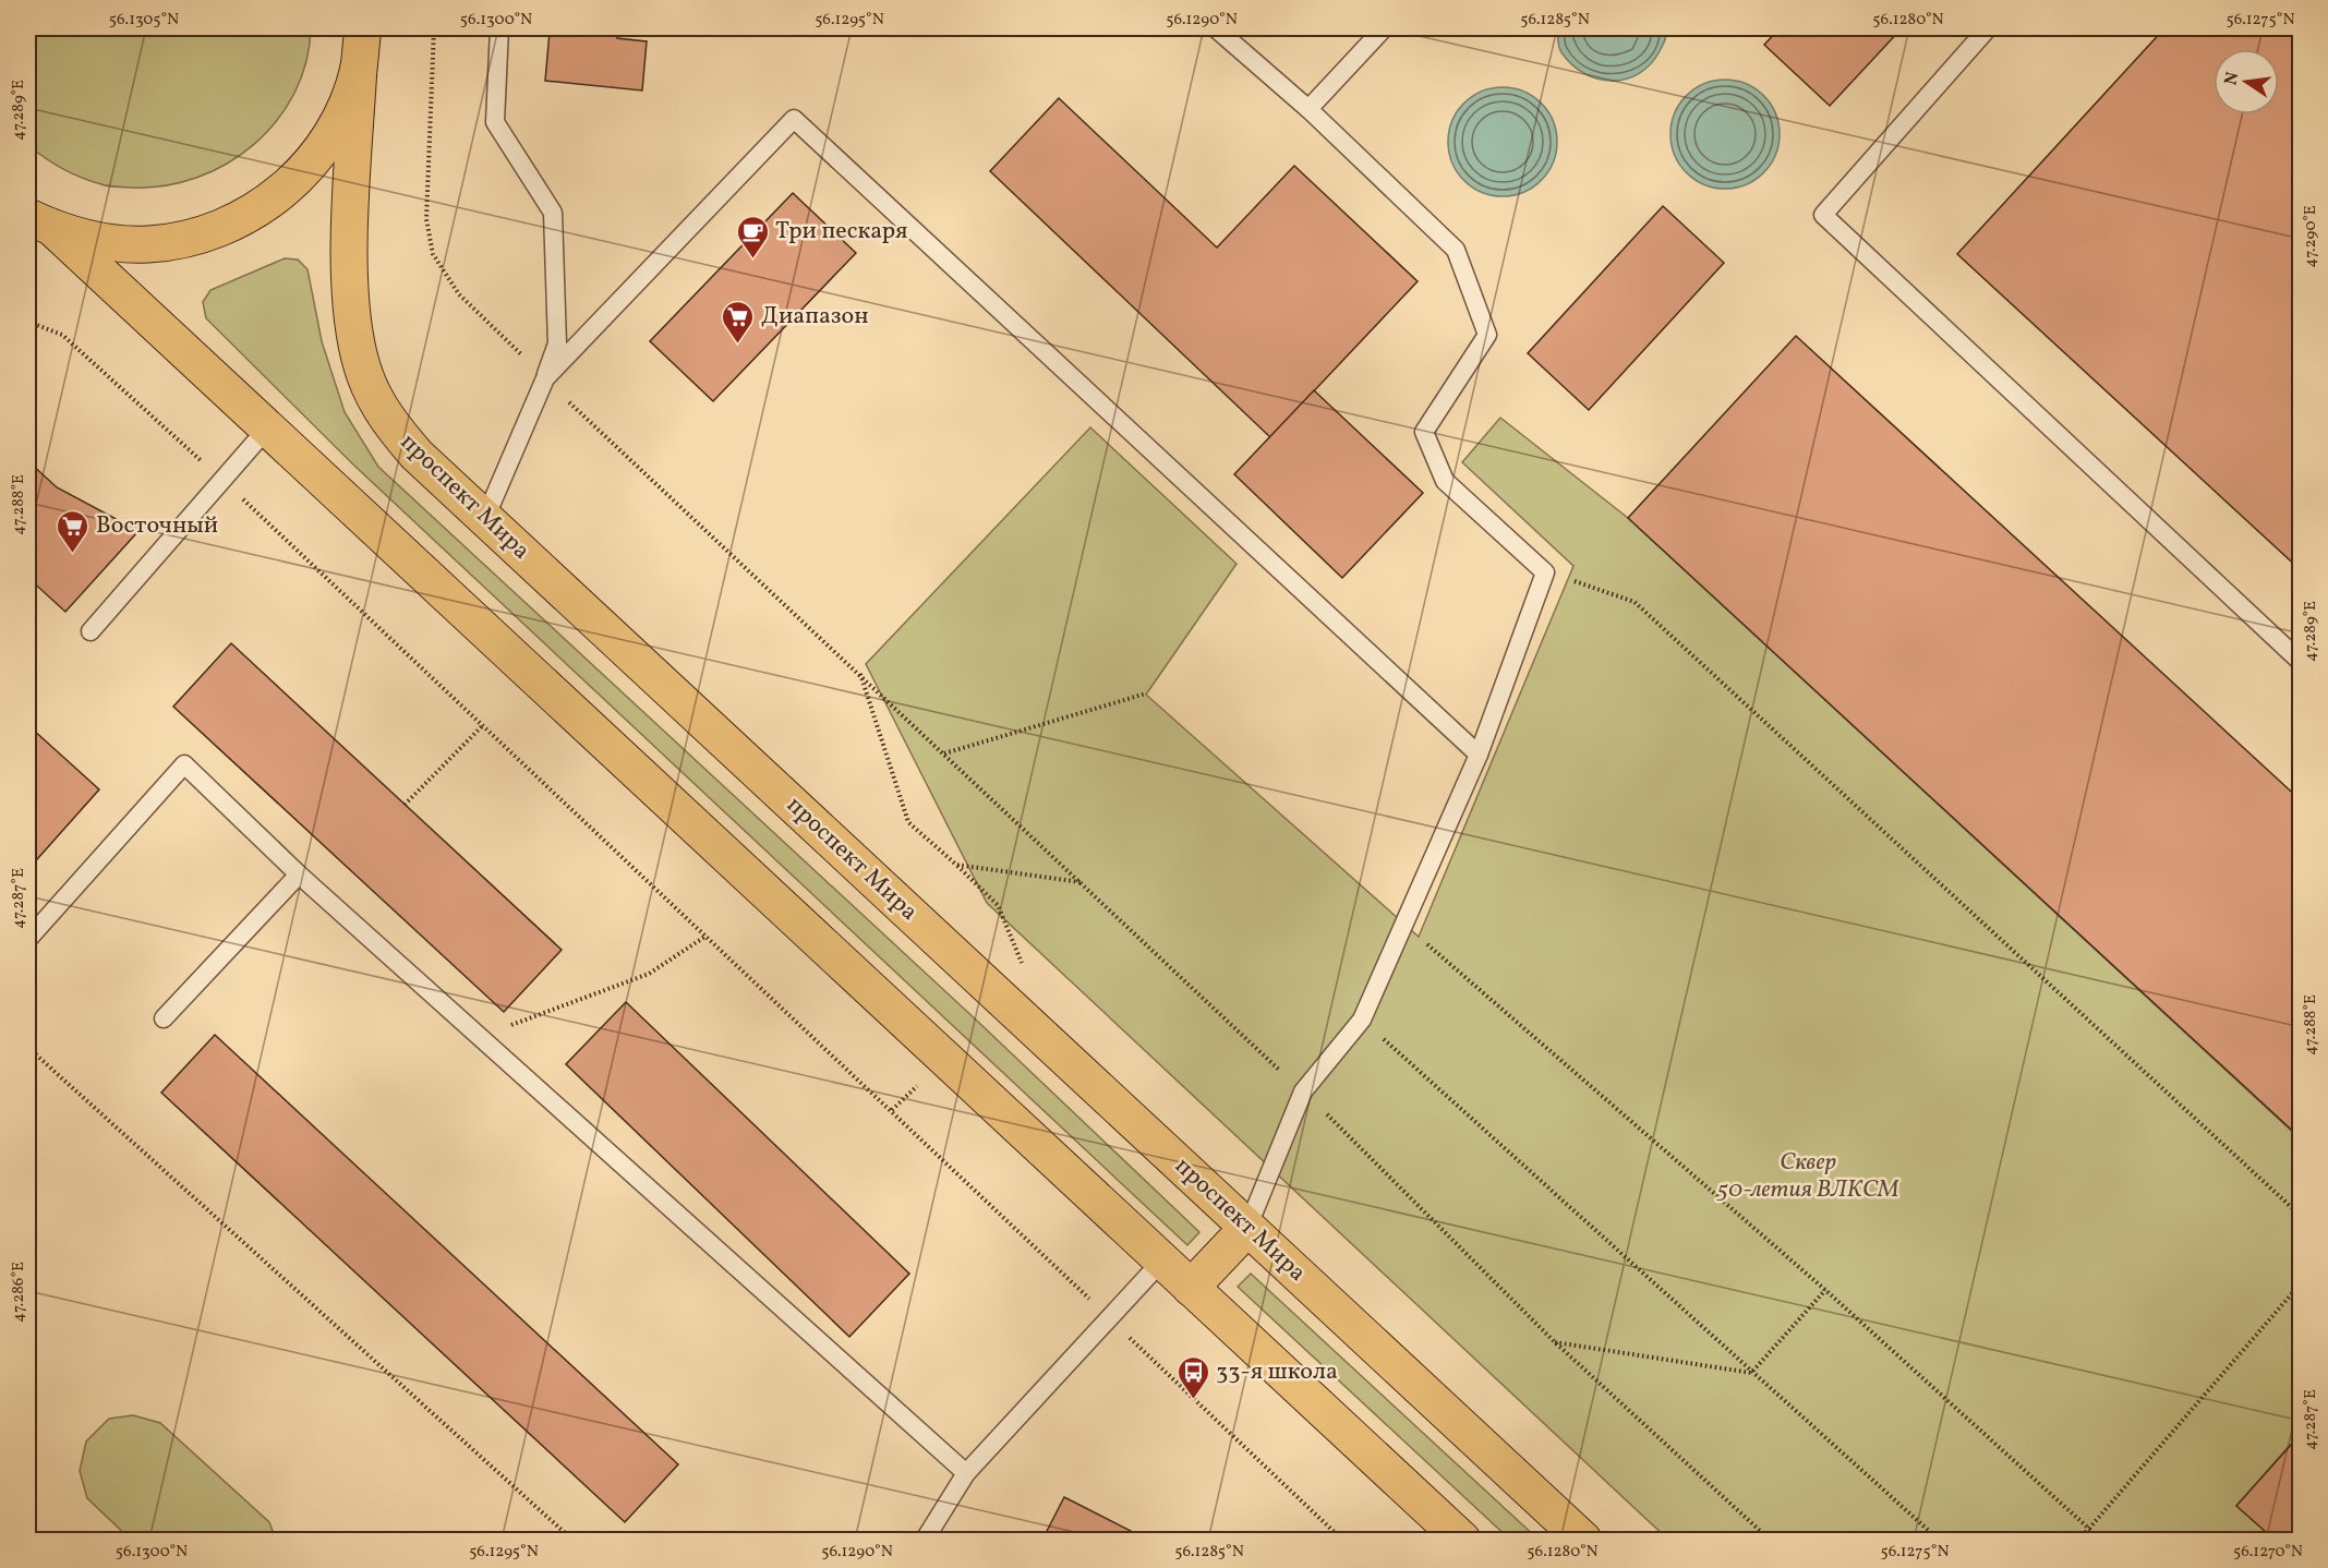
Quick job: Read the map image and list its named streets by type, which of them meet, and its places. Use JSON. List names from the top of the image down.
{
  "streets": {
    "main road": ["проспект Мира"]
  },
  "parks": ["Сквер 50-летия ВЛКСМ"],
  "places": {
    "cafe": ["Три пескаря"],
    "supermarket": ["Диапазон", "Восточный"],
    "bus stop": ["33-я школа"]
  },
  "north": "left",
  "coordinates": [
    "56.1305°N",
    "56.1300°N",
    "56.1295°N",
    "56.1290°N",
    "56.1285°N",
    "56.1280°N",
    "56.1275°N",
    "47.289°E",
    "47.290°E",
    "47.288°E",
    "47.287°E",
    "47.286°E",
    "56.1270°N"
  ]
}
